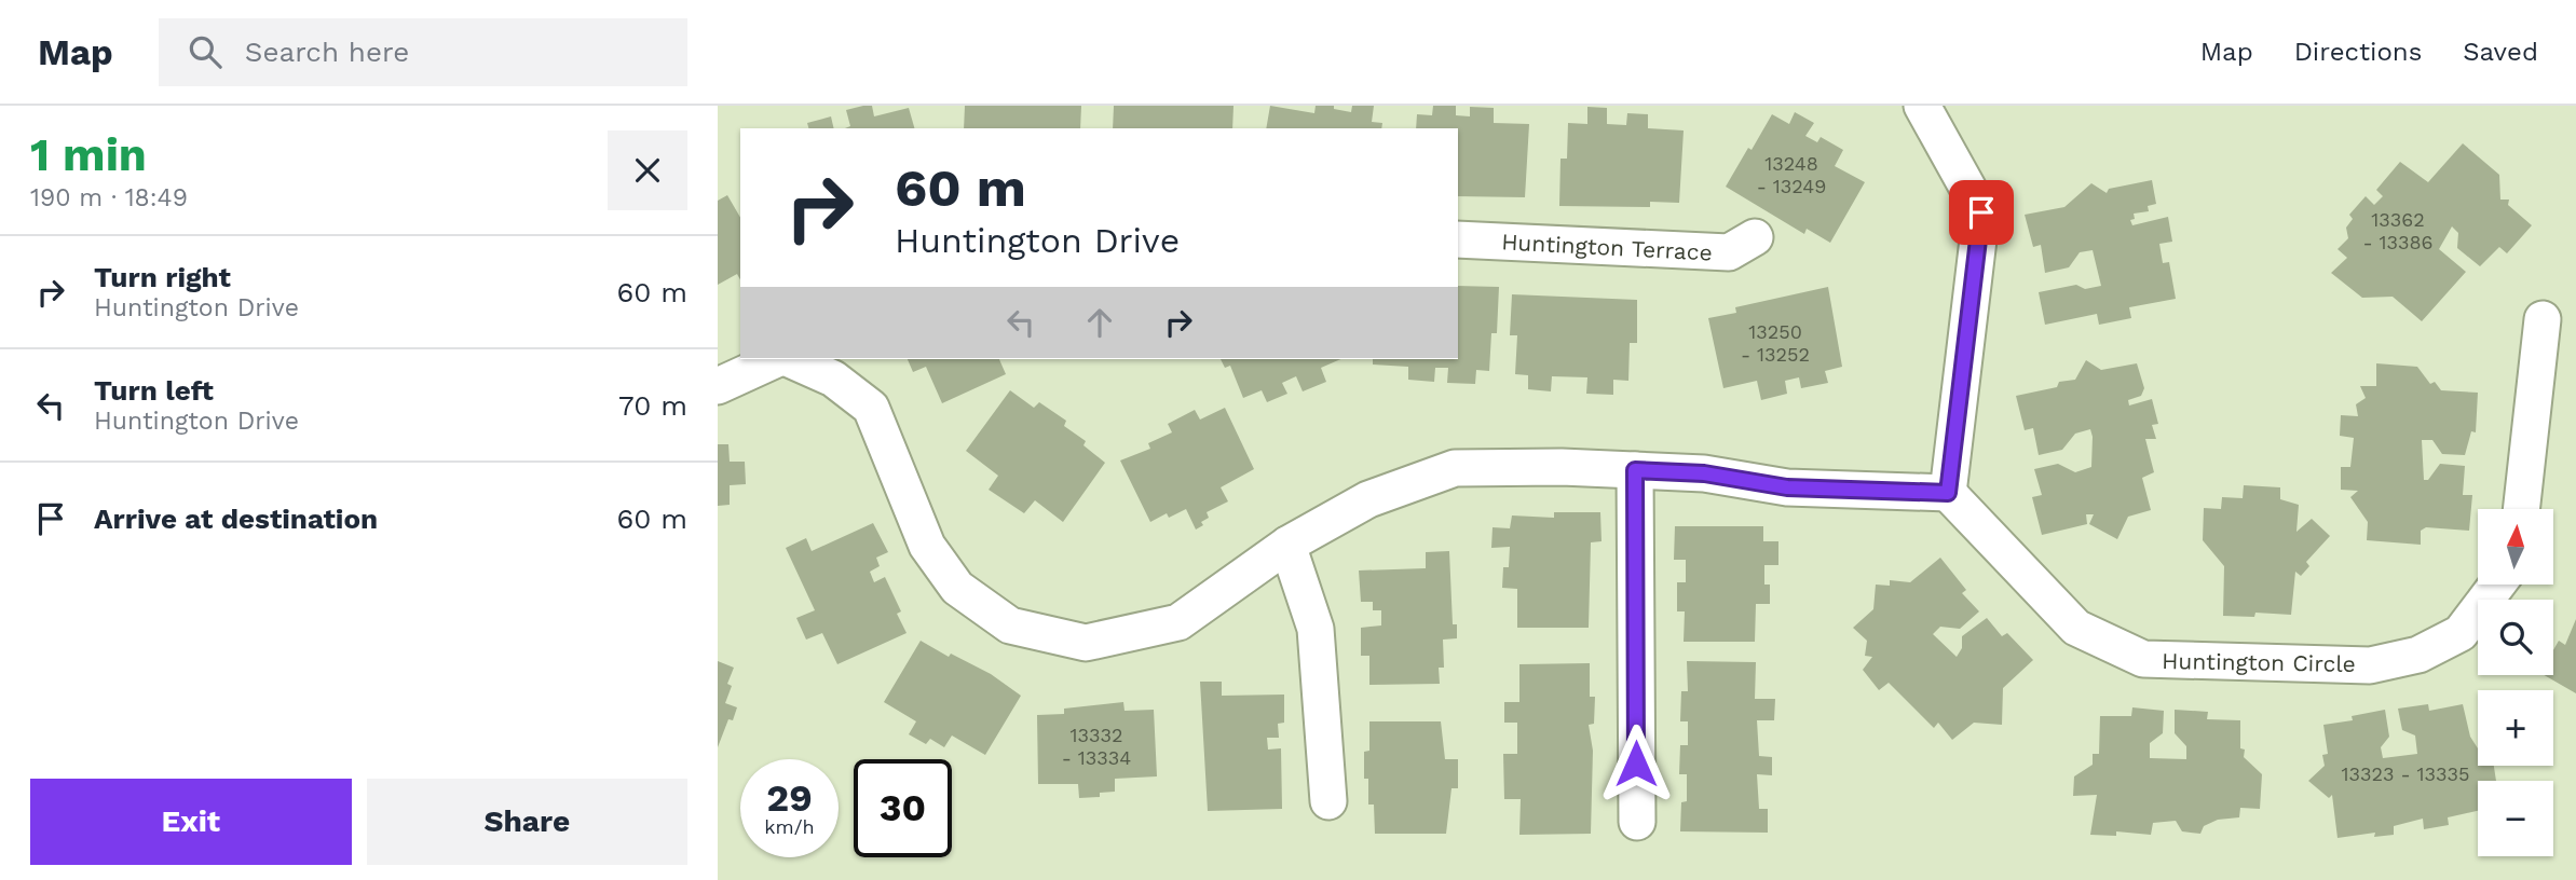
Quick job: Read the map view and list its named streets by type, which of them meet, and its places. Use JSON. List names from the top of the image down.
{
  "streets": {
    "street": ["Huntington Terrace", "Huntington Circle"]
  },
  "house_numbers": [
    "13248 - 13249",
    "13362 - 13386",
    "13250 - 13252",
    "13332 - 13334",
    "13323 - 13335"
  ],
  "north": "top",
  "page": {
    "header": "Map",
    "search": "Search here",
    "nav": ["Map", "Directions", "Saved"],
    "heading": ["1 min", "190 m · 18:49"],
    "turn": ["60 m", "Huntington Drive"],
    "list": [
      {
        "name": "Turn right",
        "note": "Huntington Drive",
        "value": "60 m"
      },
      {
        "name": "Turn left",
        "note": "Huntington Drive",
        "value": "70 m"
      },
      {
        "name": "Arrive at destination",
        "value": "60 m"
      }
    ],
    "map_buttons": ["+", "−"],
    "speed": "29 km/h",
    "limit": "30",
    "buttons": ["Exit", "Share"]
  }
}
